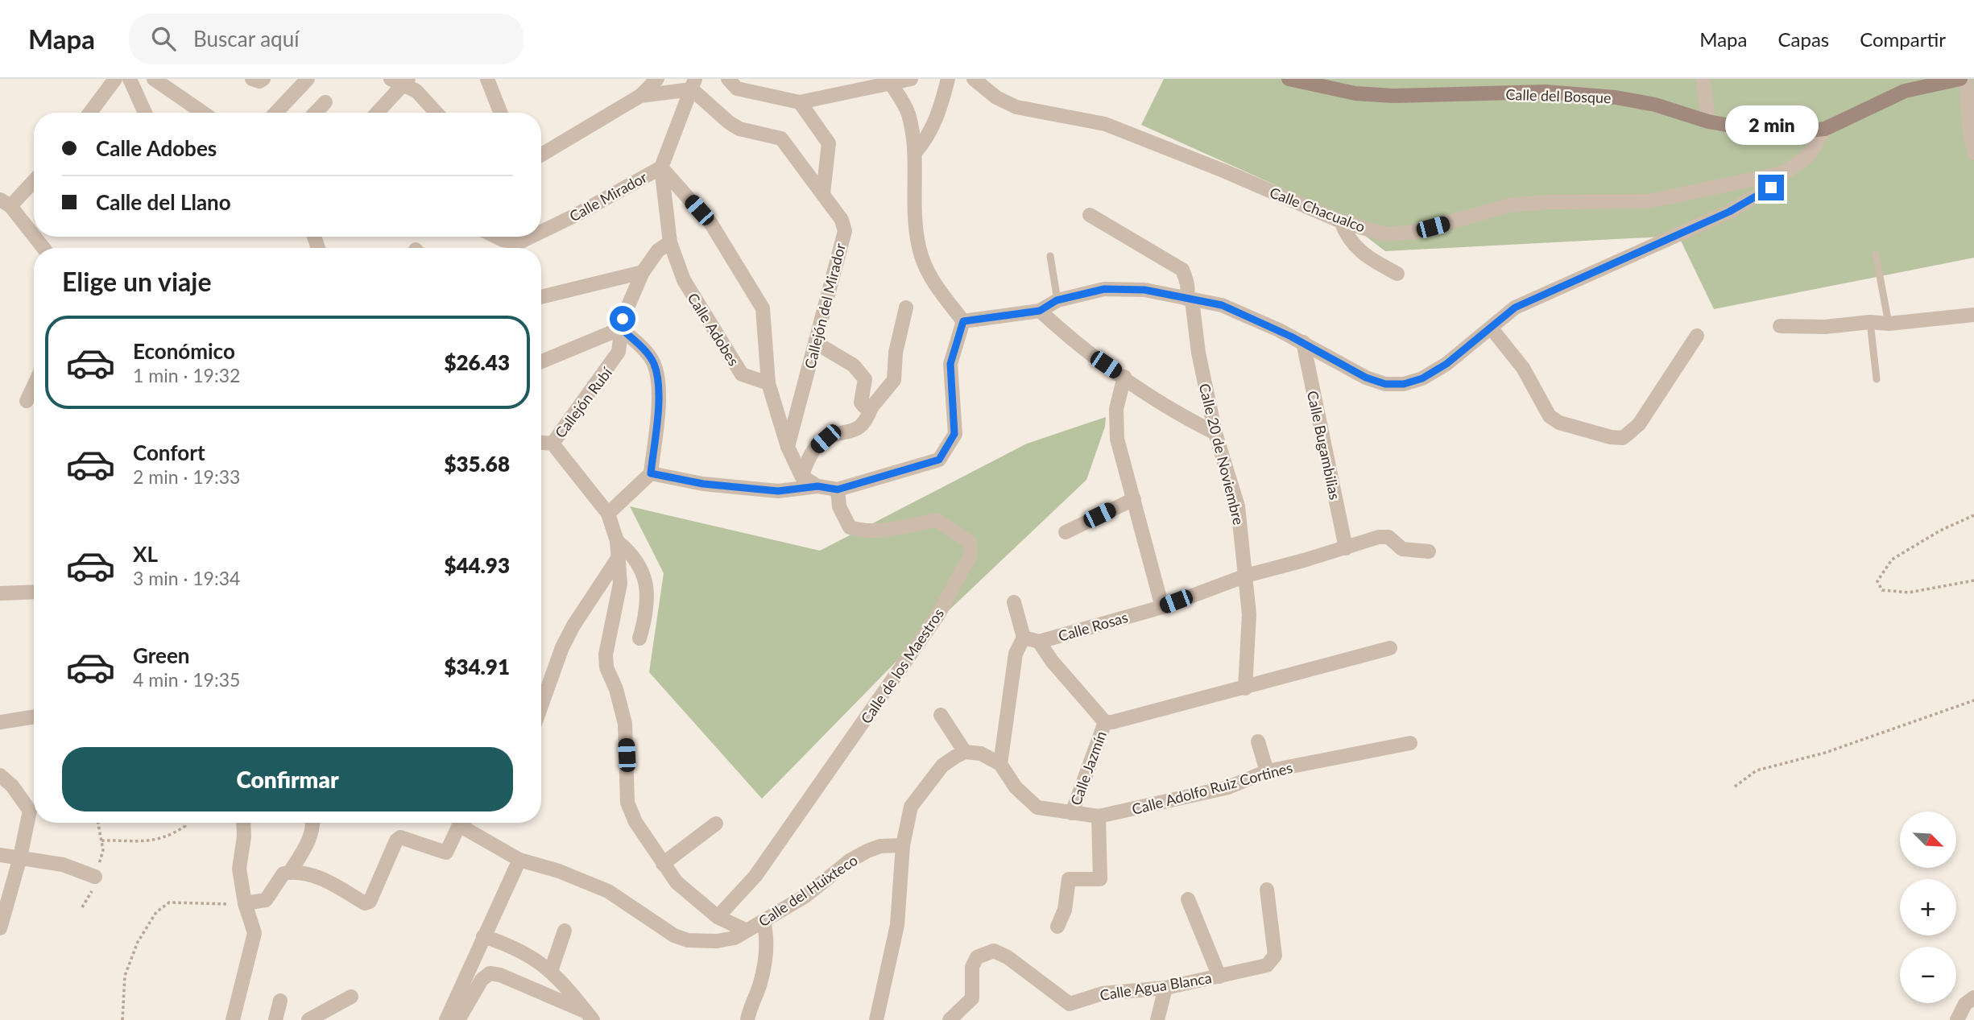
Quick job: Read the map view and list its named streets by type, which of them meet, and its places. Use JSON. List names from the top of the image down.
{
  "streets": {
    "street": [
      "Calle del Bosque",
      "Calle Mirador",
      "Calle Chacualco",
      "Callejón del Mirador",
      "Calle Adobes",
      "Callejón Rubí",
      "Calle Bugambilias",
      "Calle 20 de Noviembre",
      "Calle Rosas",
      "Calle de los Maestros",
      "Calle Jazmín",
      "Calle Adolfo Ruiz Cortines",
      "Calle del Huixteco",
      "Calle Agua Blanca"
    ]
  },
  "crossings": [
    ["Calle del Bosque", "Calle Chacualco"],
    ["Calle Mirador", "Calle Adobes"],
    ["Calle Bugambilias", "Calle Rosas"],
    ["Calle 20 de Noviembre", "Calle Rosas"],
    ["Calle Jazmín", "Calle Adolfo Ruiz Cortines"]
  ],
  "north": "bottom right",
  "page": {
    "header": "Mapa",
    "search": "Buscar aquí",
    "nav": ["Mapa", "Capas", "Compartir"],
    "bubble": "2 min",
    "banner": ["Calle Adobes", "Calle del Llano"],
    "heading": "Elige un viaje",
    "list": [
      {
        "name": "Económico",
        "note": "1 min · 19:32",
        "value": "$26.43"
      },
      {
        "name": "Confort",
        "note": "2 min · 19:33",
        "value": "$35.68"
      },
      {
        "name": "XL",
        "note": "3 min · 19:34",
        "value": "$44.93"
      },
      {
        "name": "Green",
        "note": "4 min · 19:35",
        "value": "$34.91"
      }
    ],
    "buttons": "Confirmar",
    "map_buttons": ["+", "−"]
  }
}
